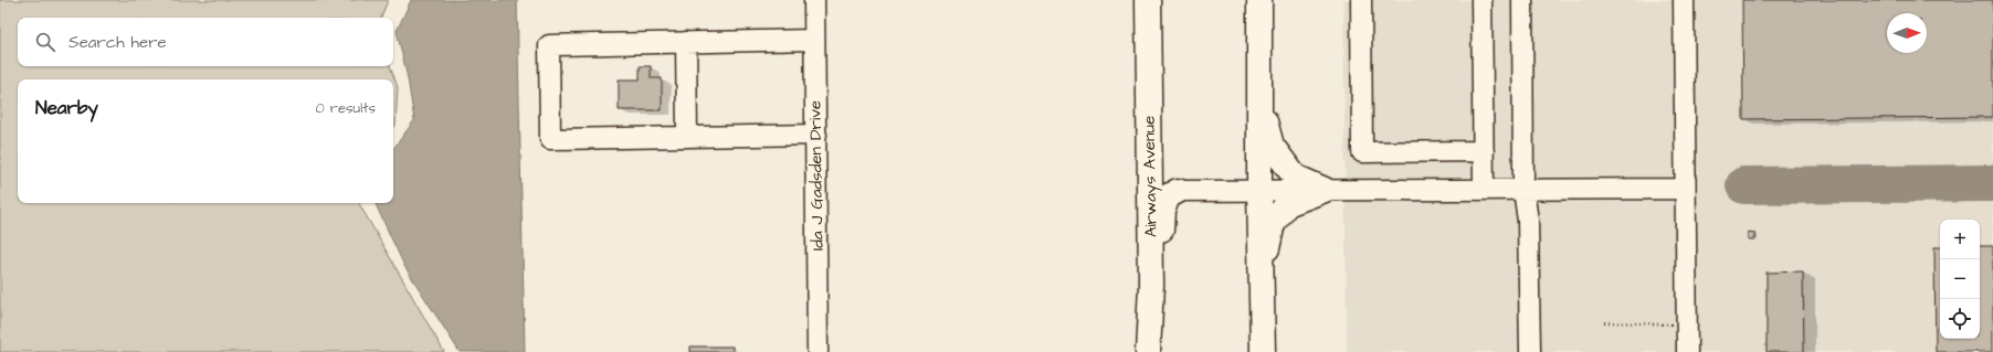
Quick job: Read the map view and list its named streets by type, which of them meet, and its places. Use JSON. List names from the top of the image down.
{
  "streets": {
    "main road": ["Airways Avenue"],
    "street": ["Ida J Gadsden Drive"]
  },
  "north": "right",
  "page": {
    "search": "Search here",
    "heading": ["Nearby", "0 results"],
    "map_buttons": ["+", "−"]
  }
}
